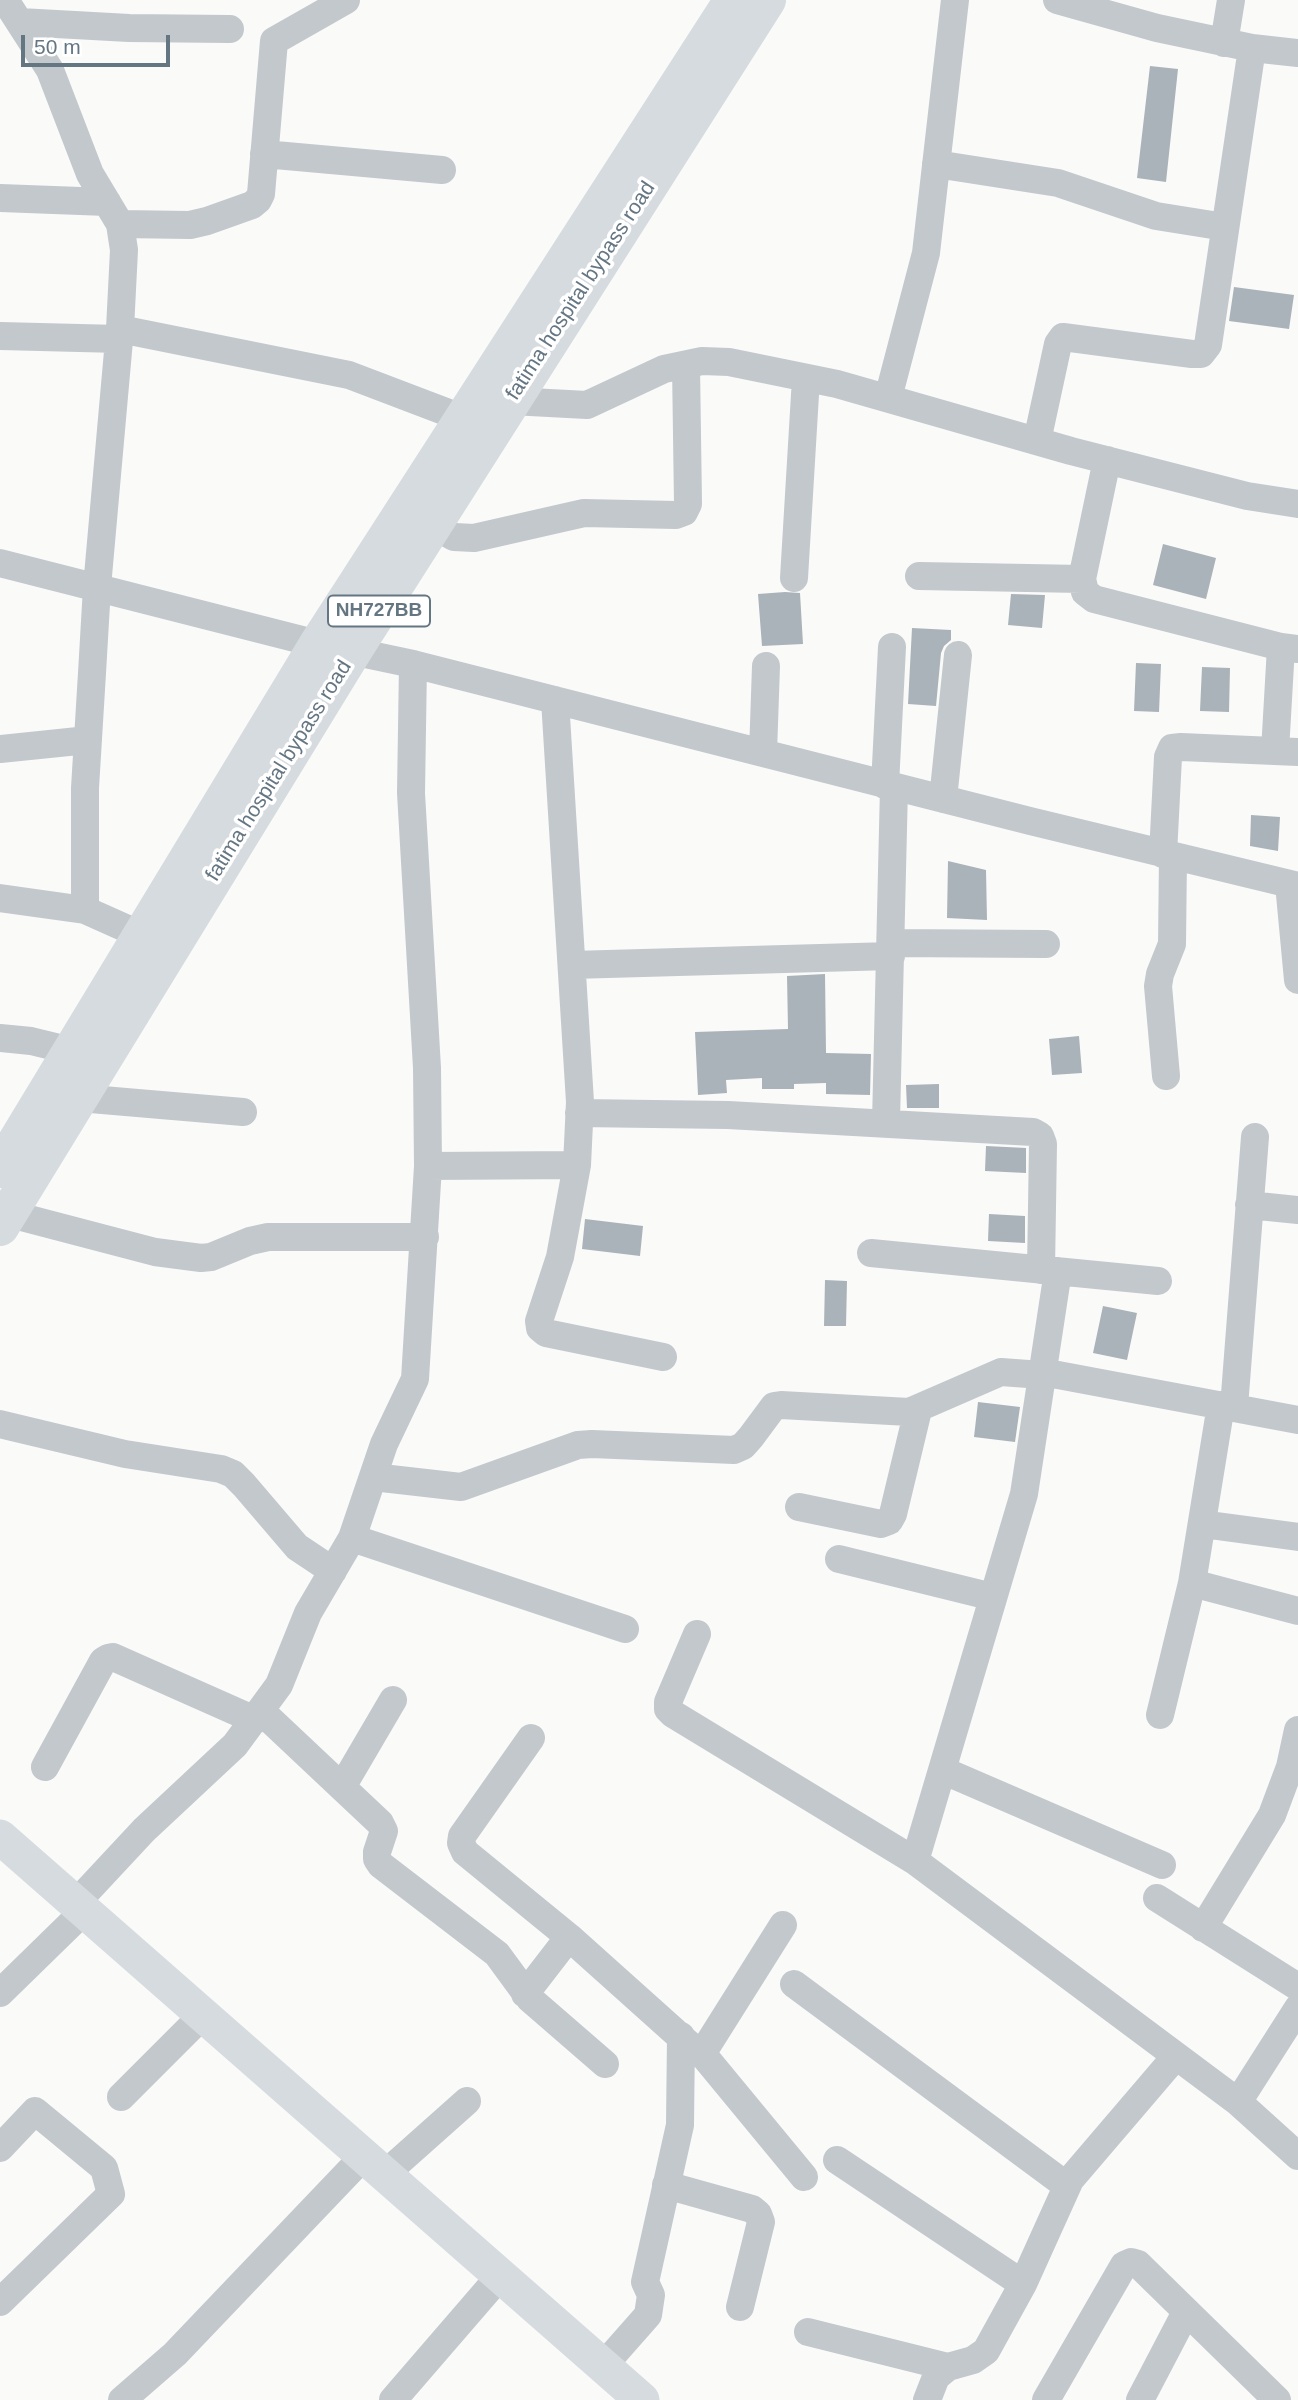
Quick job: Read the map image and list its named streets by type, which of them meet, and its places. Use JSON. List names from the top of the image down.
{
  "streets": {
    "highway": ["fatima hospital bypass road", "NH727BB"]
  },
  "scale_bar": "50 m"
}
